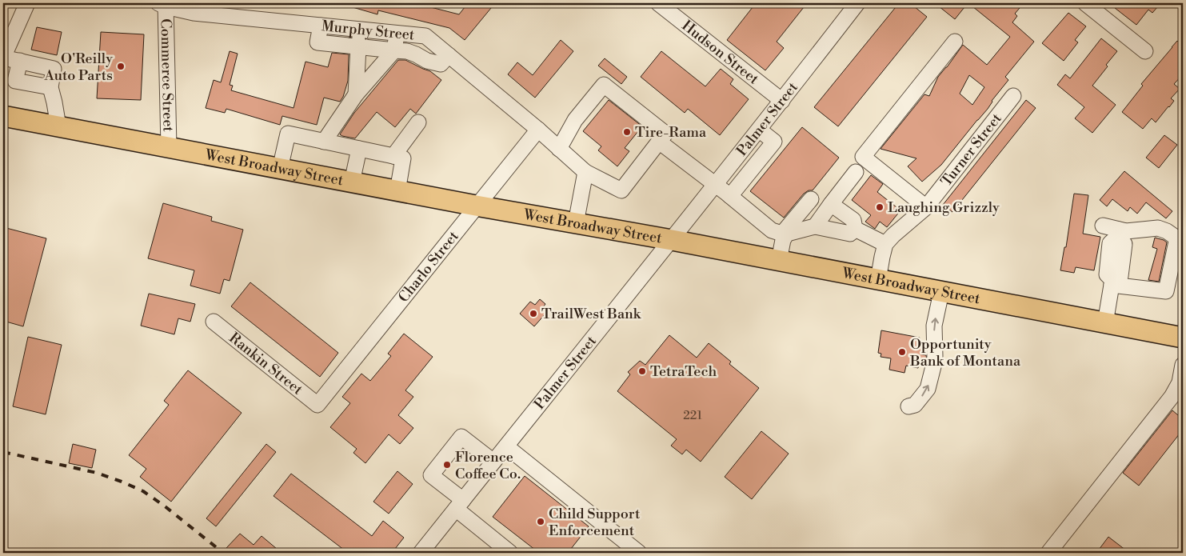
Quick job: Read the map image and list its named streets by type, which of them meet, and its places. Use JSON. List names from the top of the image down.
{
  "streets": {
    "main road": ["West Broadway Street"],
    "street": [
      "Murphy Street",
      "Hudson Street",
      "Commerce Street",
      "Palmer Street",
      "Turner Street",
      "Charlo Street",
      "Rankin Street"
    ]
  },
  "crossings": [
    ["Murphy Street", "Commerce Street"],
    ["Murphy Street", "Charlo Street"],
    ["Hudson Street", "Palmer Street"],
    ["Commerce Street", "West Broadway Street"],
    ["Palmer Street", "West Broadway Street"],
    ["West Broadway Street", "Charlo Street"],
    ["Charlo Street", "Rankin Street"]
  ],
  "places": [
    "O'Reilly Auto Parts",
    "Tire-Rama",
    "Laughing Grizzly",
    "TrailWest Bank",
    "Opportunity Bank of Montana",
    "TetraTech",
    "Florence Coffee Co.",
    "Child Support Enforcement"
  ],
  "house_numbers": ["221"]
}
